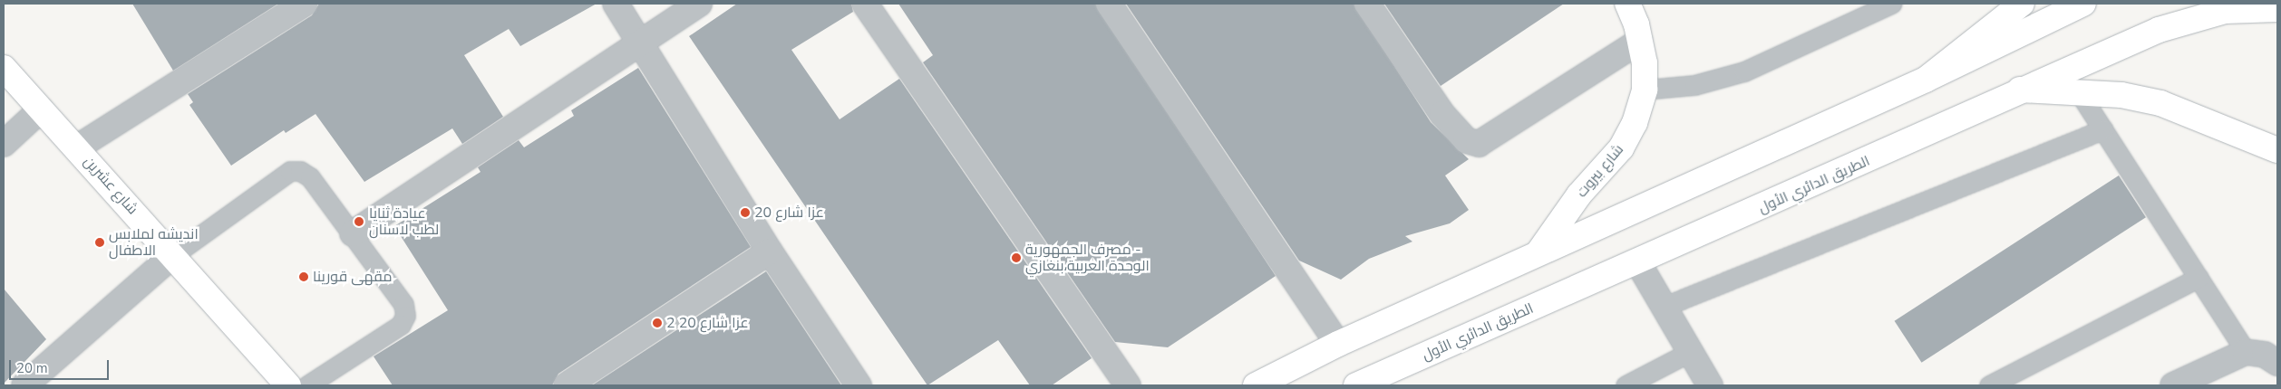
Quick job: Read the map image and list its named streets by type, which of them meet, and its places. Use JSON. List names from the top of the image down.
{
  "streets": {
    "main road": ["شارع بيروت", "الطريق الدائري الأول", "شارع عشرين"]
  },
  "places": [
    "عزا شارع 20",
    "عيادة ثنايا لطب لاسنان",
    "انديشه لملابس الاطفال",
    "مصرف الجمهورية - الوحدة العربية،بنغازي",
    "مقهى قورينا",
    "عزا شارع 20 2"
  ],
  "scale_bar": "20 m"
}
